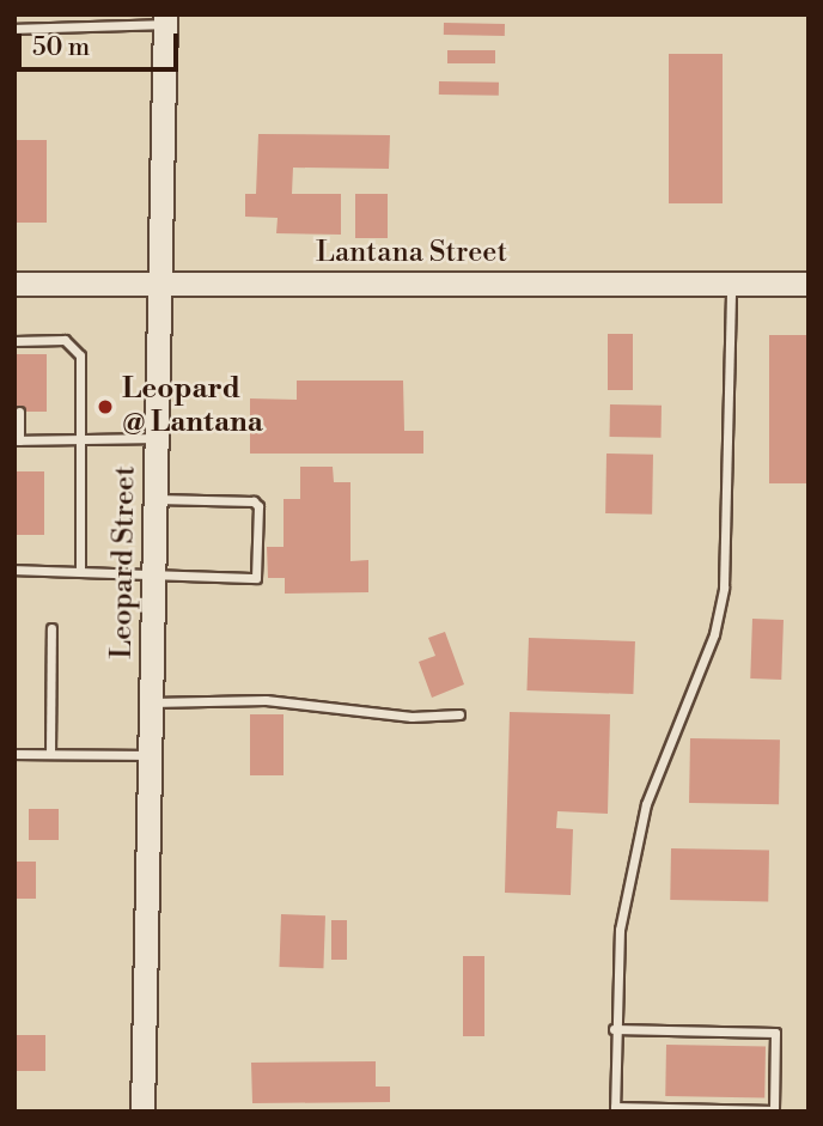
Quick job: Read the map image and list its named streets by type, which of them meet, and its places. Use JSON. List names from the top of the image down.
{
  "streets": {
    "main road": ["Lantana Street", "Leopard Street"]
  },
  "crossings": [
    ["Lantana Street", "Leopard Street"]
  ],
  "places": ["Leopard @ Lantana"],
  "scale_bar": "50 m"
}
